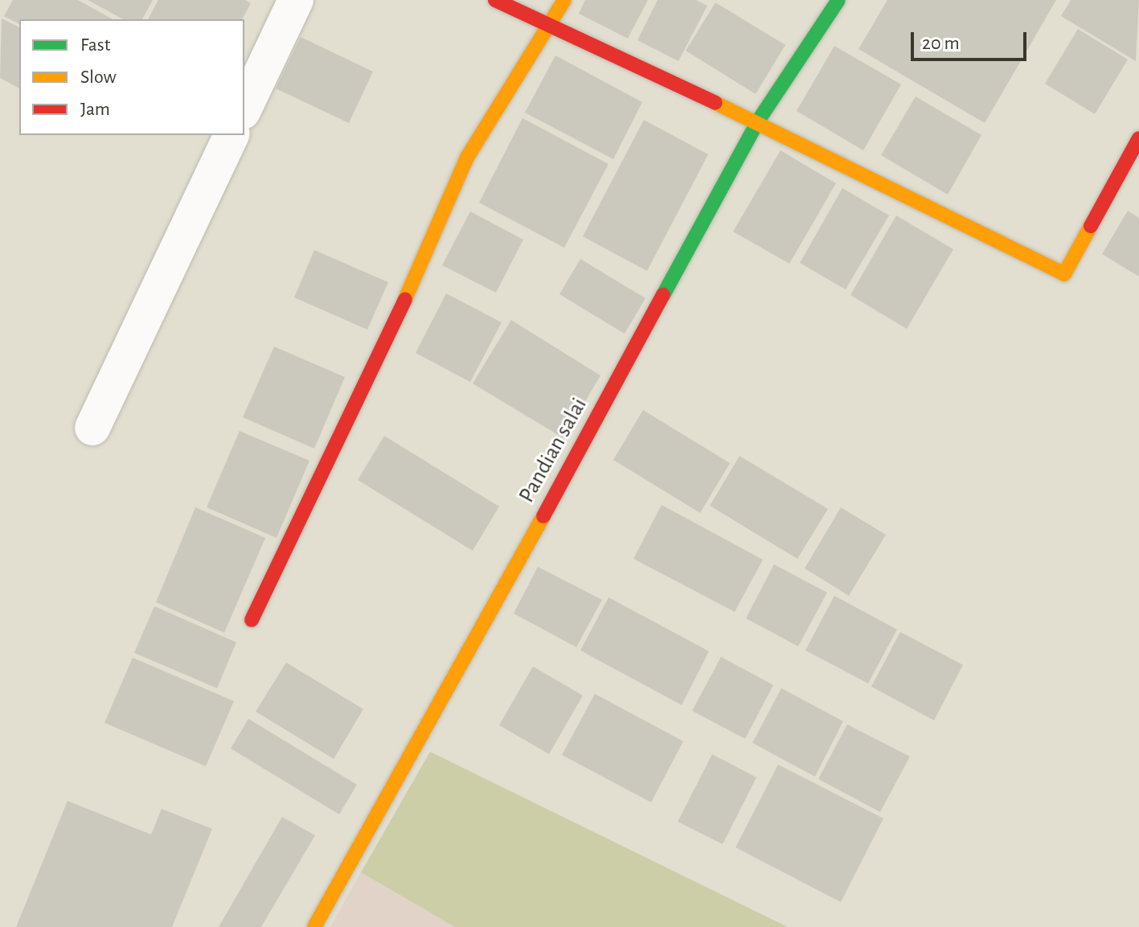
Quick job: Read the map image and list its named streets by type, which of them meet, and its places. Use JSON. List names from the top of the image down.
{
  "streets": {
    "street": ["Pandian salai"]
  },
  "legend": ["Fast", "Slow", "Jam"],
  "scale_bar": "20 m"
}
